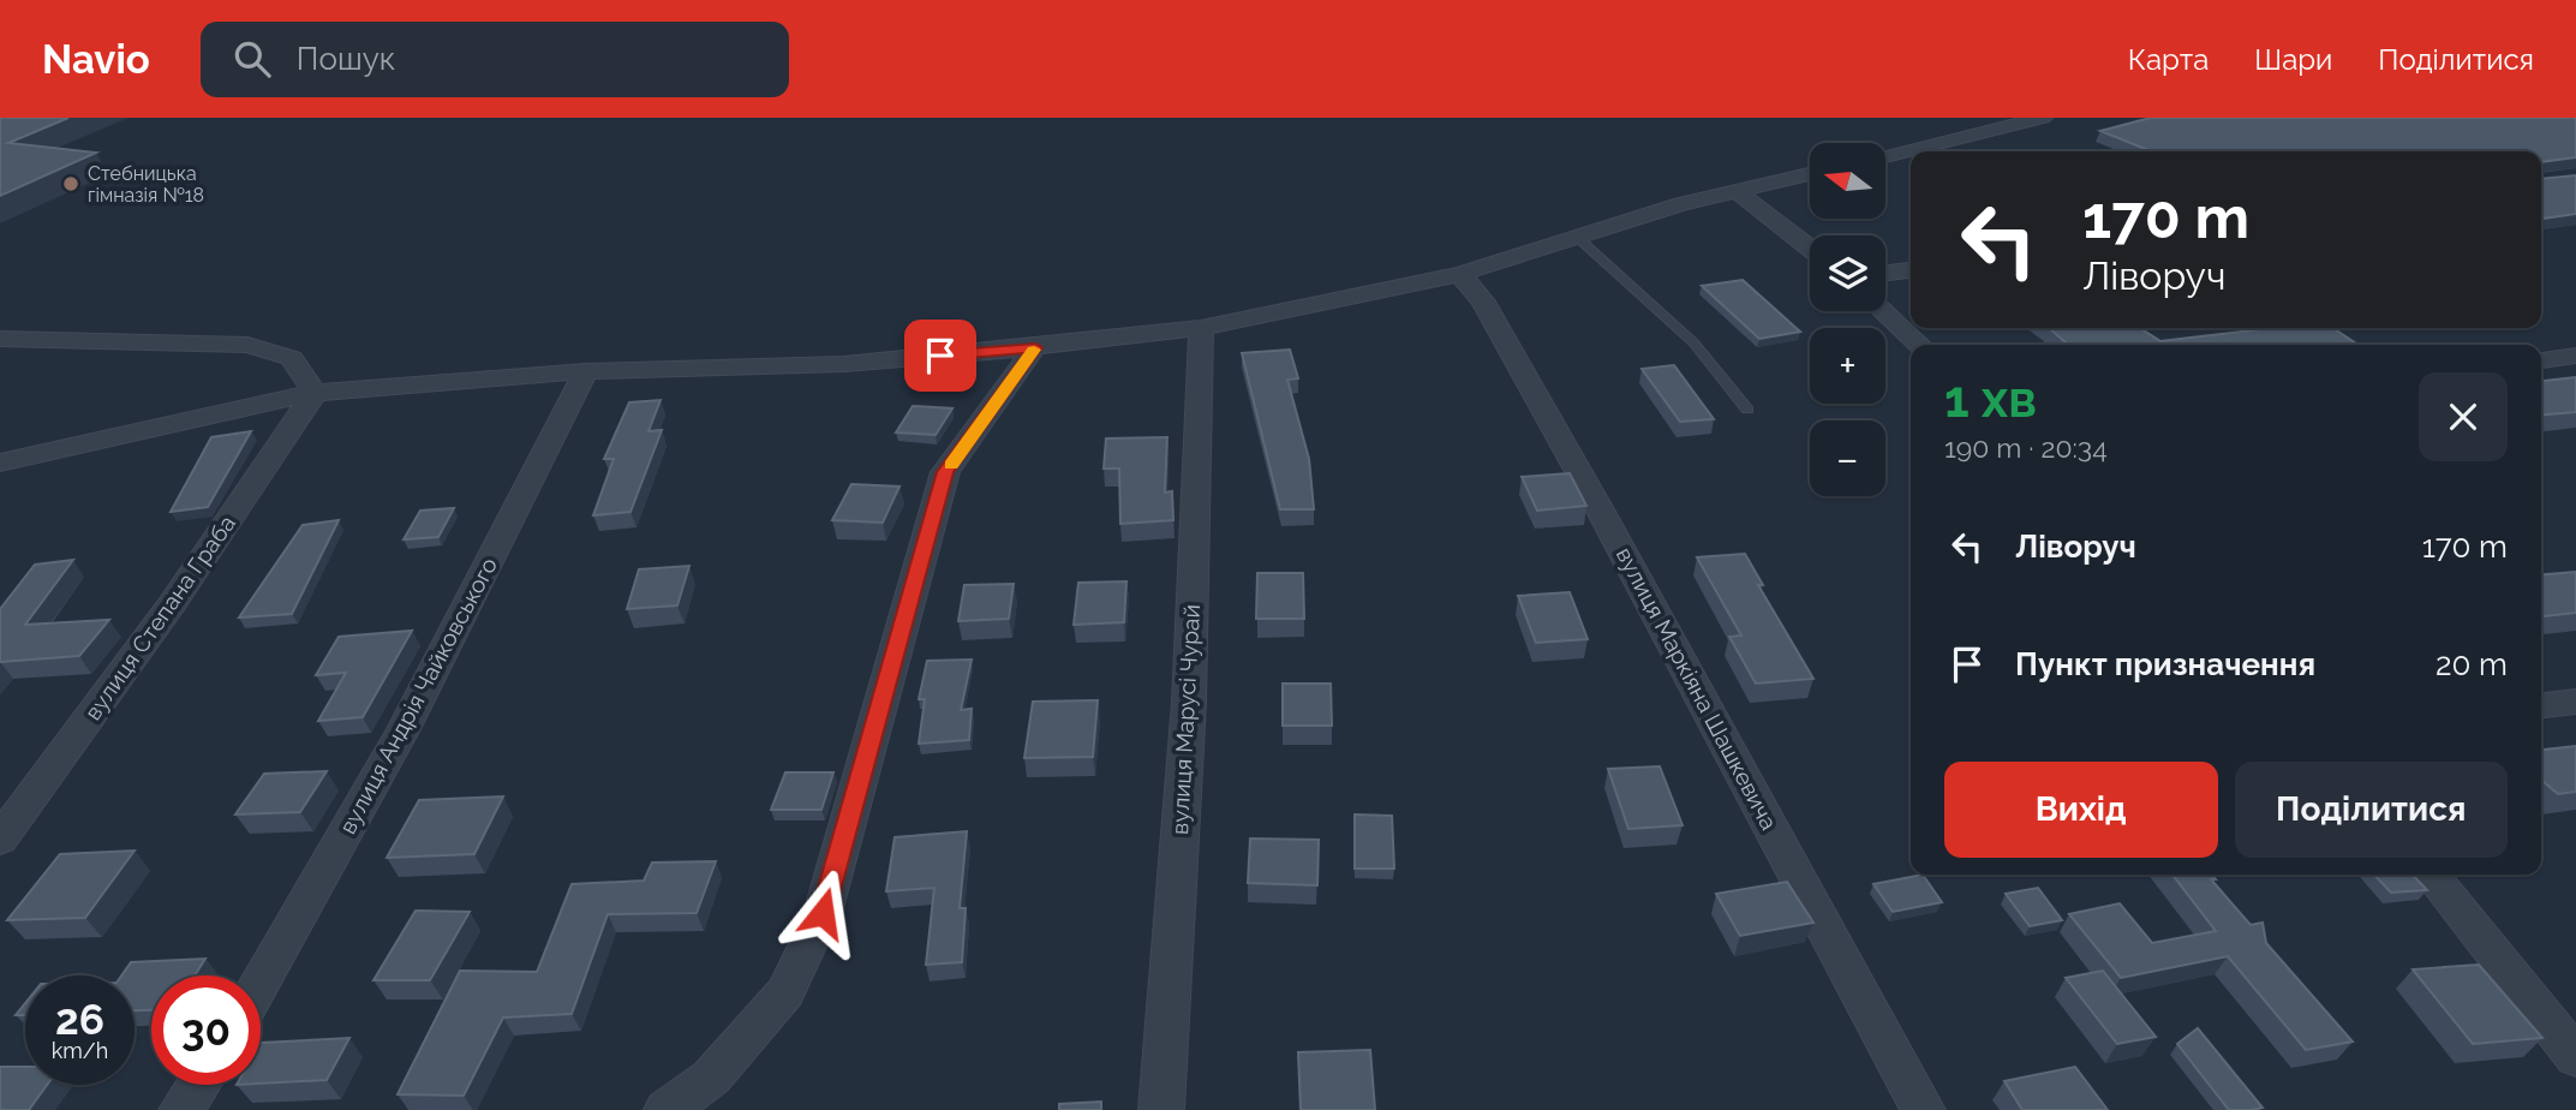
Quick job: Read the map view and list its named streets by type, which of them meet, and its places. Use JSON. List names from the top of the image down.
{
  "streets": {
    "street": [
      "вулиця Степана Граба",
      "вулиця Маркіяна Шашкевича",
      "вулиця Андрія Чайковського",
      "вулиця Марусі Чурай"
    ]
  },
  "places": ["Стебницька гімназія №18"],
  "north": "left",
  "page": {
    "header": "Navio",
    "search": "Пошук",
    "nav": ["Карта", "Шари", "Поділитися"],
    "map_buttons": ["+", "−"],
    "turn": ["170 m", "Ліворуч"],
    "heading": ["1 хв", "190 m · 20:34"],
    "list": [
      {
        "name": "Ліворуч",
        "value": "170 m"
      },
      {
        "name": "Пункт призначення",
        "value": "20 m"
      }
    ],
    "buttons": ["Вихід", "Поділитися"],
    "speed": "26 km/h",
    "limit": "30"
  }
}
